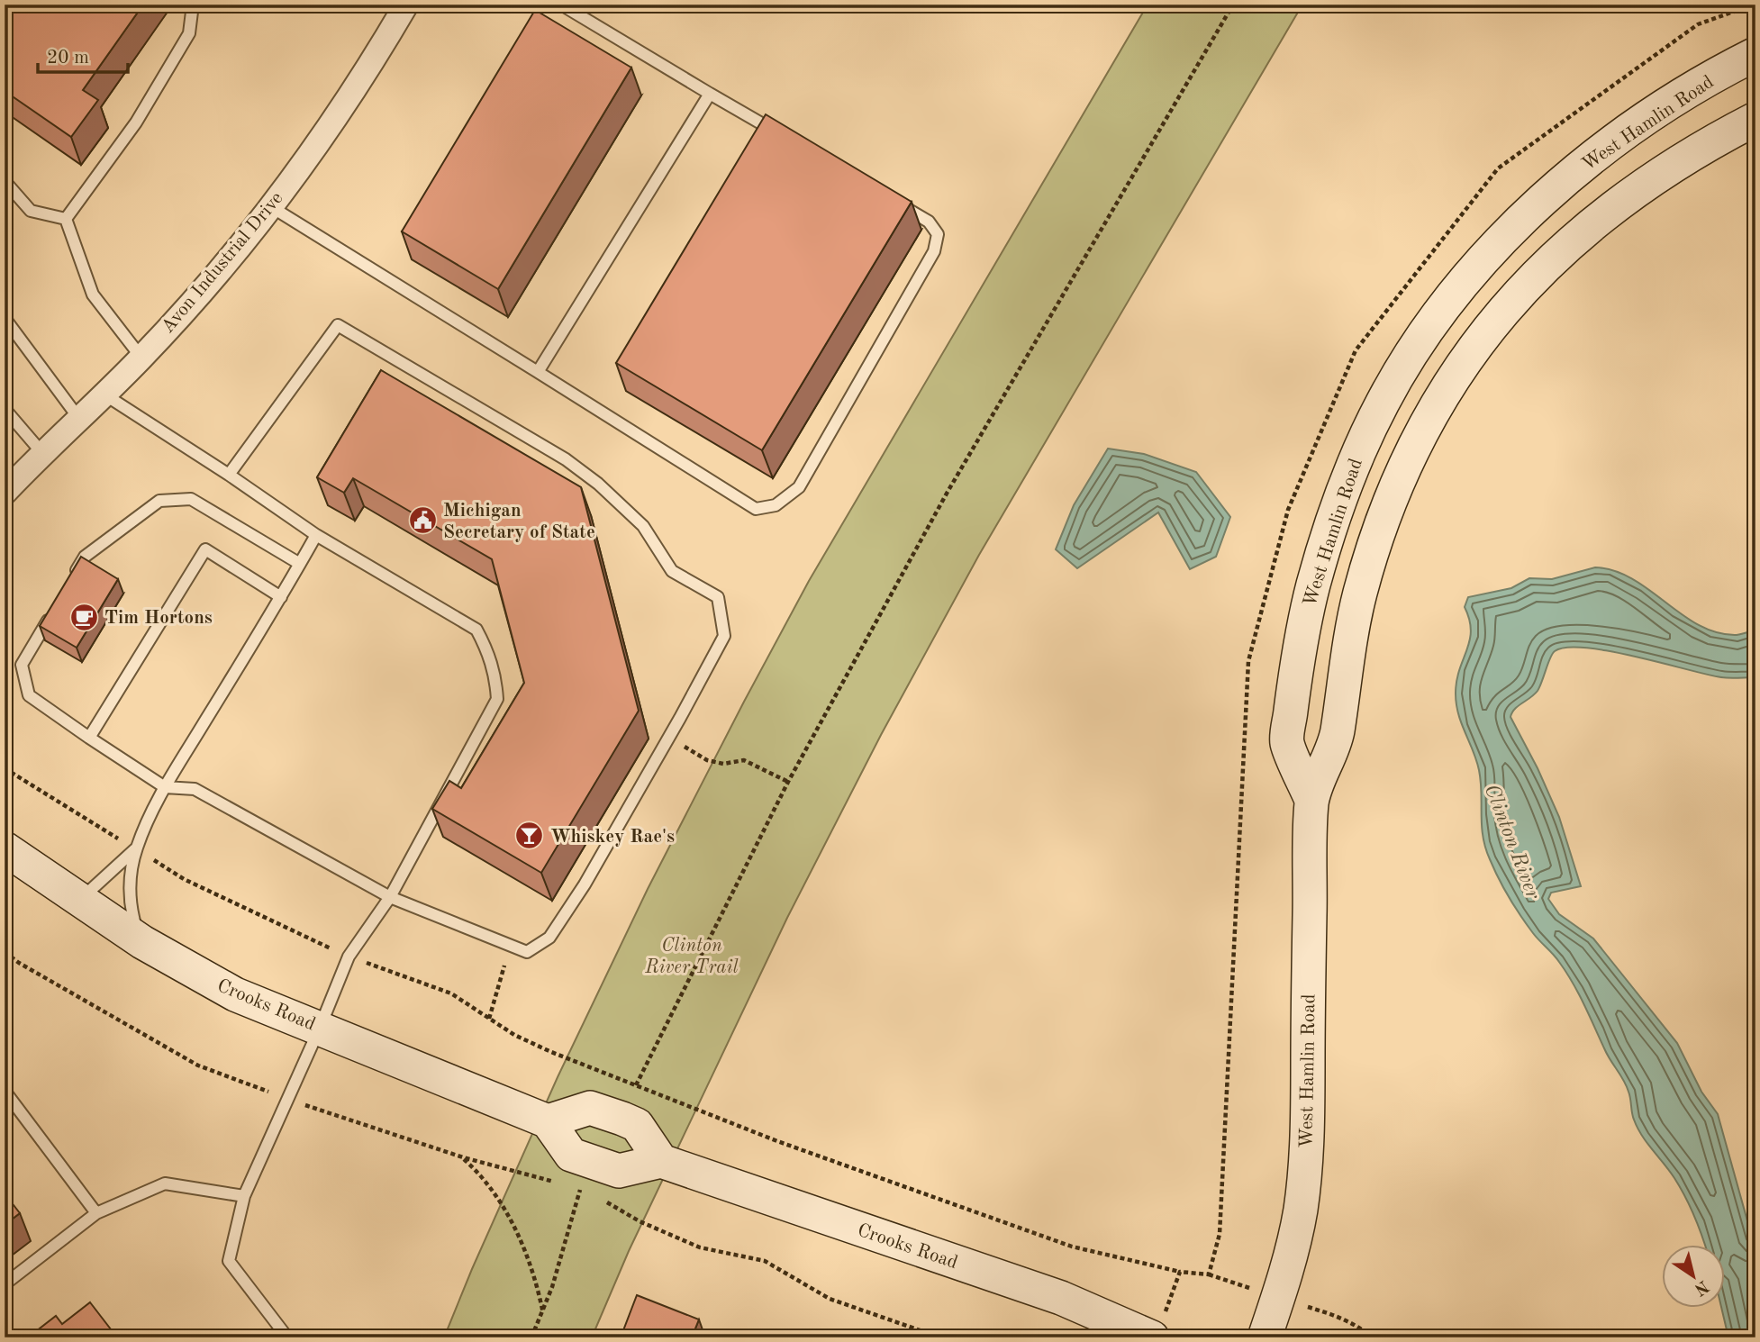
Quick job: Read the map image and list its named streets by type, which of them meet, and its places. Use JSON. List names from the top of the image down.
{
  "streets": {
    "main road": ["West Hamlin Road", "Crooks Road"],
    "street": ["Avon Industrial Drive"]
  },
  "water": ["Clinton River"],
  "parks": ["Clinton River Trail"],
  "places": {
    "public building": ["Michigan Secretary of State"],
    "cafe": ["Tim Hortons"],
    "bar": ["Whiskey Rae's"]
  },
  "scale_bar": "20 m",
  "north": "bottom right"
}
